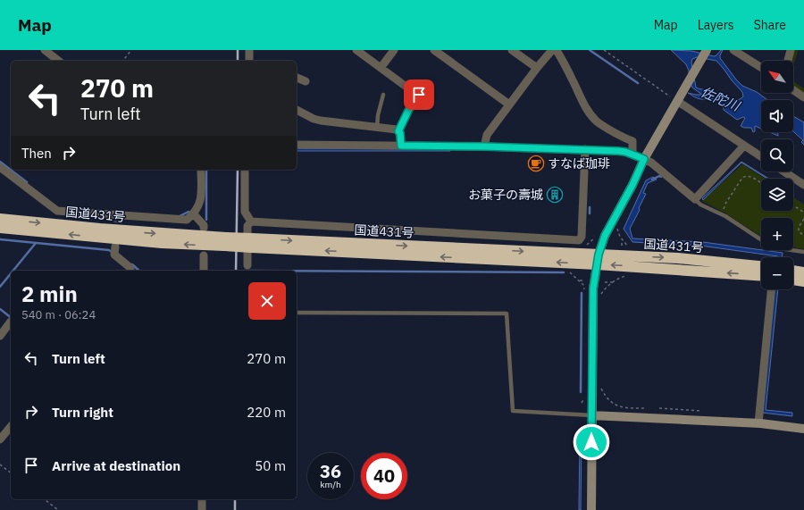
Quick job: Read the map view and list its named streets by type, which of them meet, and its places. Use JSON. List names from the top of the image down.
{
  "streets": {
    "highway": ["国道431号"]
  },
  "water": ["佐陀川"],
  "places": {
    "cafe": ["すなば珈琲"],
    "building": ["お菓子の壽城"]
  },
  "north": "top left",
  "page": {
    "header": "Map",
    "nav": ["Map", "Layers", "Share"],
    "map_buttons": ["+", "−"],
    "turn": ["270 m", "Turn left"],
    "then": "Then",
    "heading": ["2 min", "540 m · 06:24"],
    "list": [
      {
        "name": "Turn left",
        "value": "270 m"
      },
      {
        "name": "Turn right",
        "value": "220 m"
      },
      {
        "name": "Arrive at destination",
        "value": "50 m"
      }
    ],
    "speed": "36 km/h",
    "limit": "40"
  }
}
